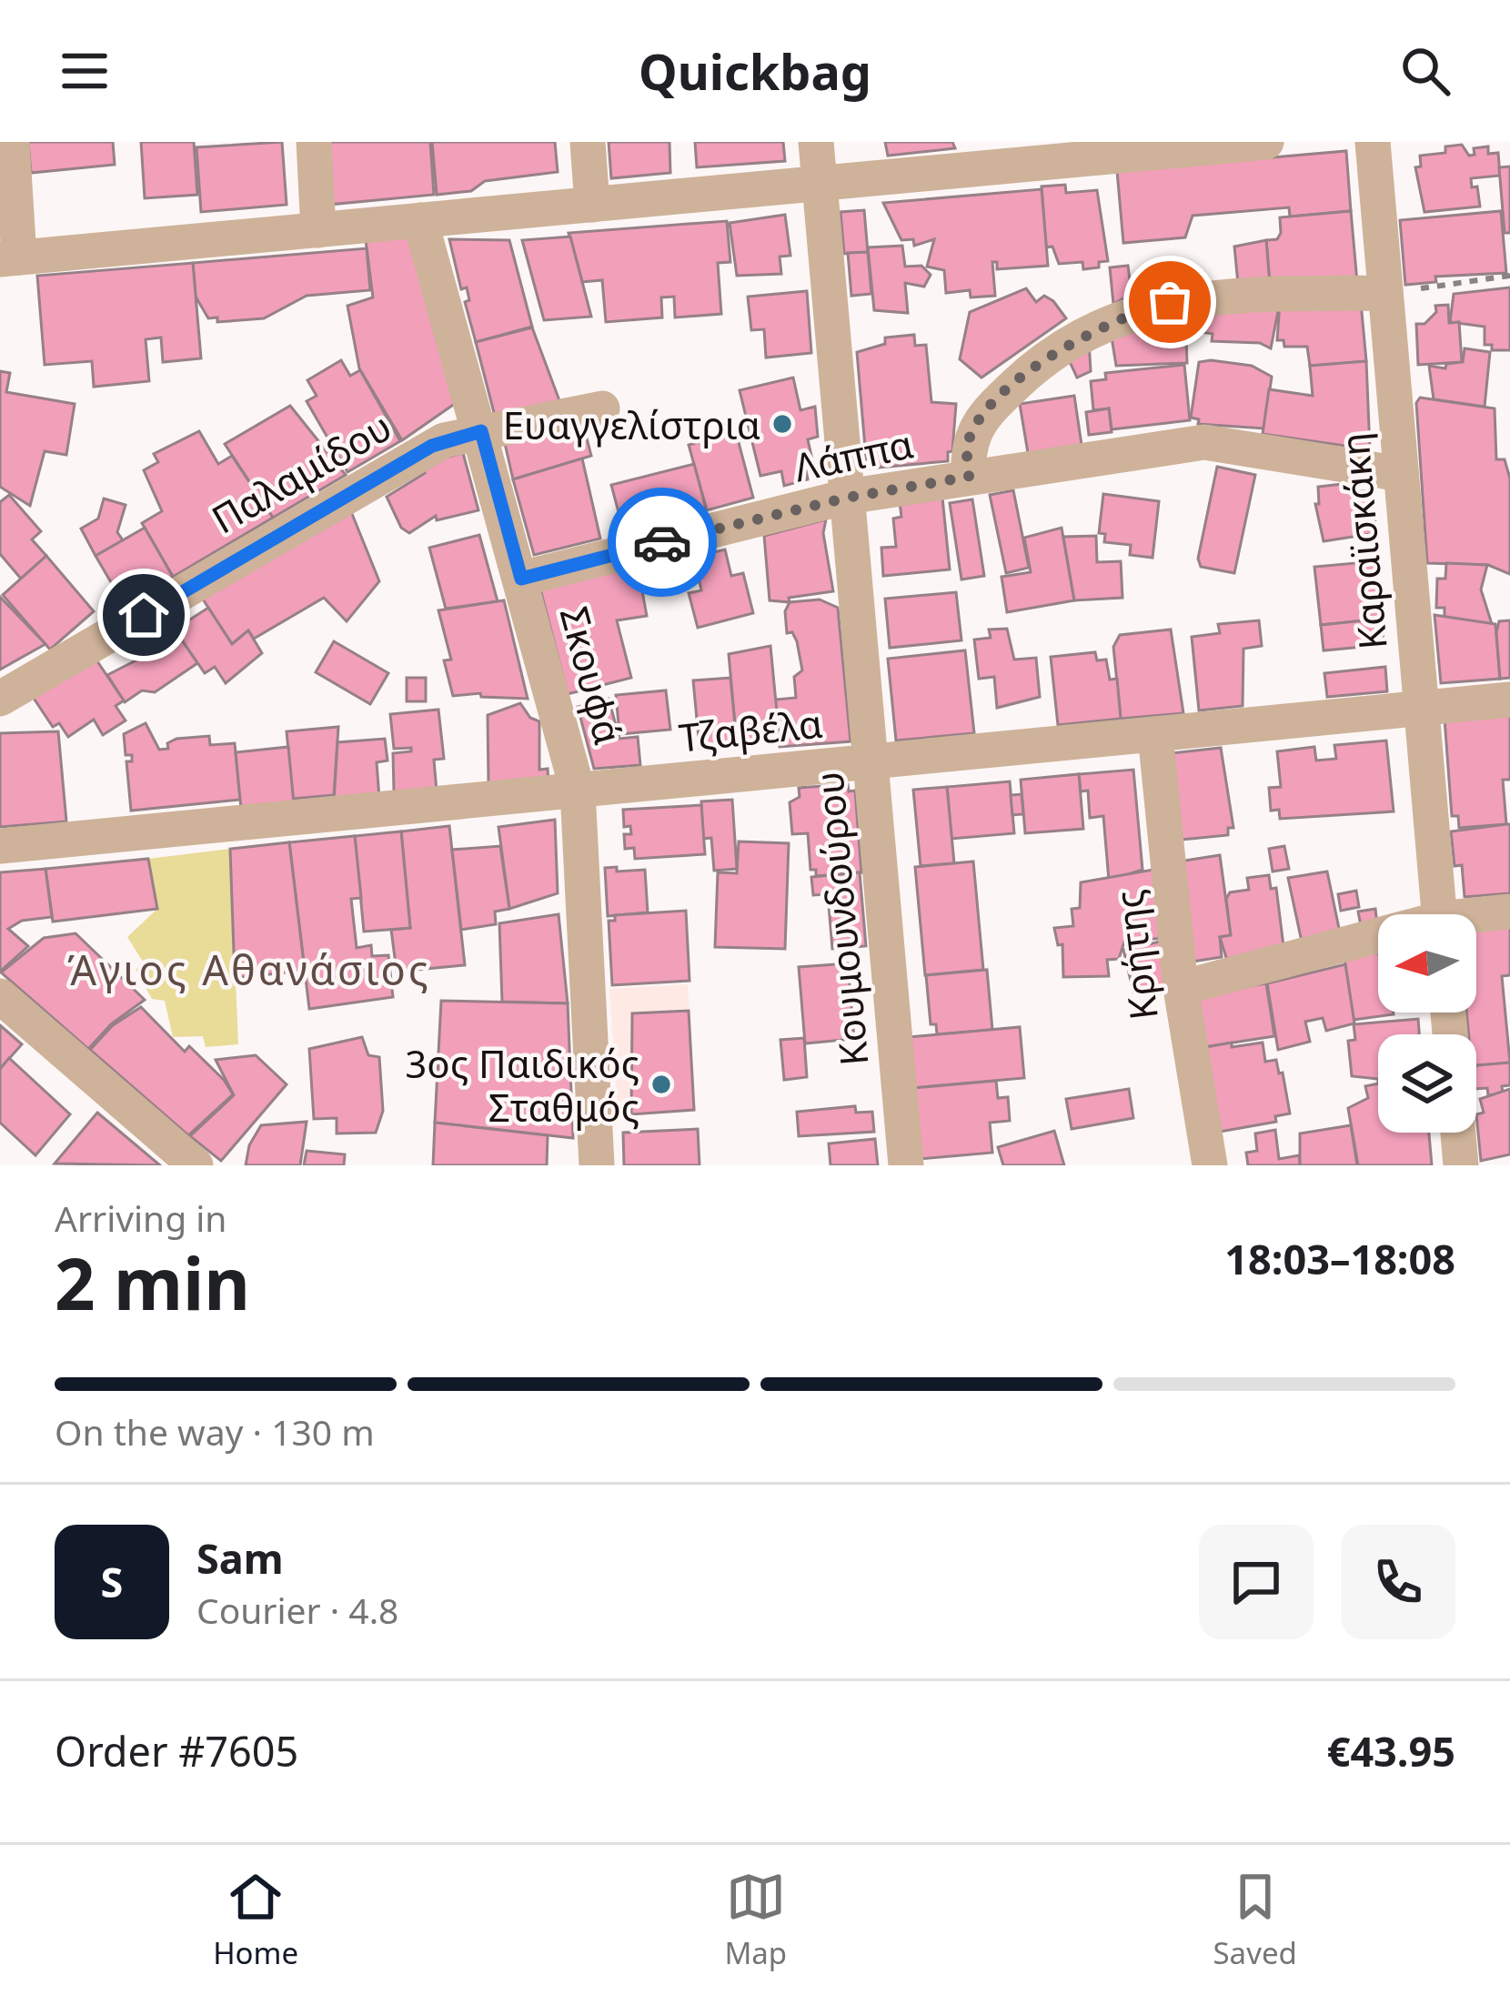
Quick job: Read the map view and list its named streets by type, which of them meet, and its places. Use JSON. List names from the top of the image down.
{
  "streets": {
    "street": [
      "Λάππα",
      "Παλαμίδου",
      "Καραϊσκάκη",
      "Σκουφά",
      "Τζαβέλα",
      "Κουμουνδούρου",
      "Κρήτης"
    ]
  },
  "crossings": [
    ["Λάππα", "Καραϊσκάκη"],
    ["Λάππα", "Σκουφά"],
    ["Λάππα", "Κουμουνδούρου"],
    ["Παλαμίδου", "Σκουφά"],
    ["Καραϊσκάκη", "Τζαβέλα"],
    ["Σκουφά", "Τζαβέλα"],
    ["Τζαβέλα", "Κουμουνδούρου"],
    ["Τζαβέλα", "Κρήτης"]
  ],
  "districts": ["Άγιος Αθανάσιος"],
  "places": ["Ευαγγελίστρια", "3ος Παιδικός Σταθμός"],
  "north": "left",
  "page": {
    "header": "Quickbag",
    "heading": ["2 min", "Arriving in", "18:03–18:08"],
    "panel": [
      "Sam",
      "Courier · 4.8",
      "Order #7605",
      "€43.95"
    ],
    "bar": "On the way · 130 m",
    "round": "S",
    "tabs": ["Home", "Map", "Saved"]
  }
}
